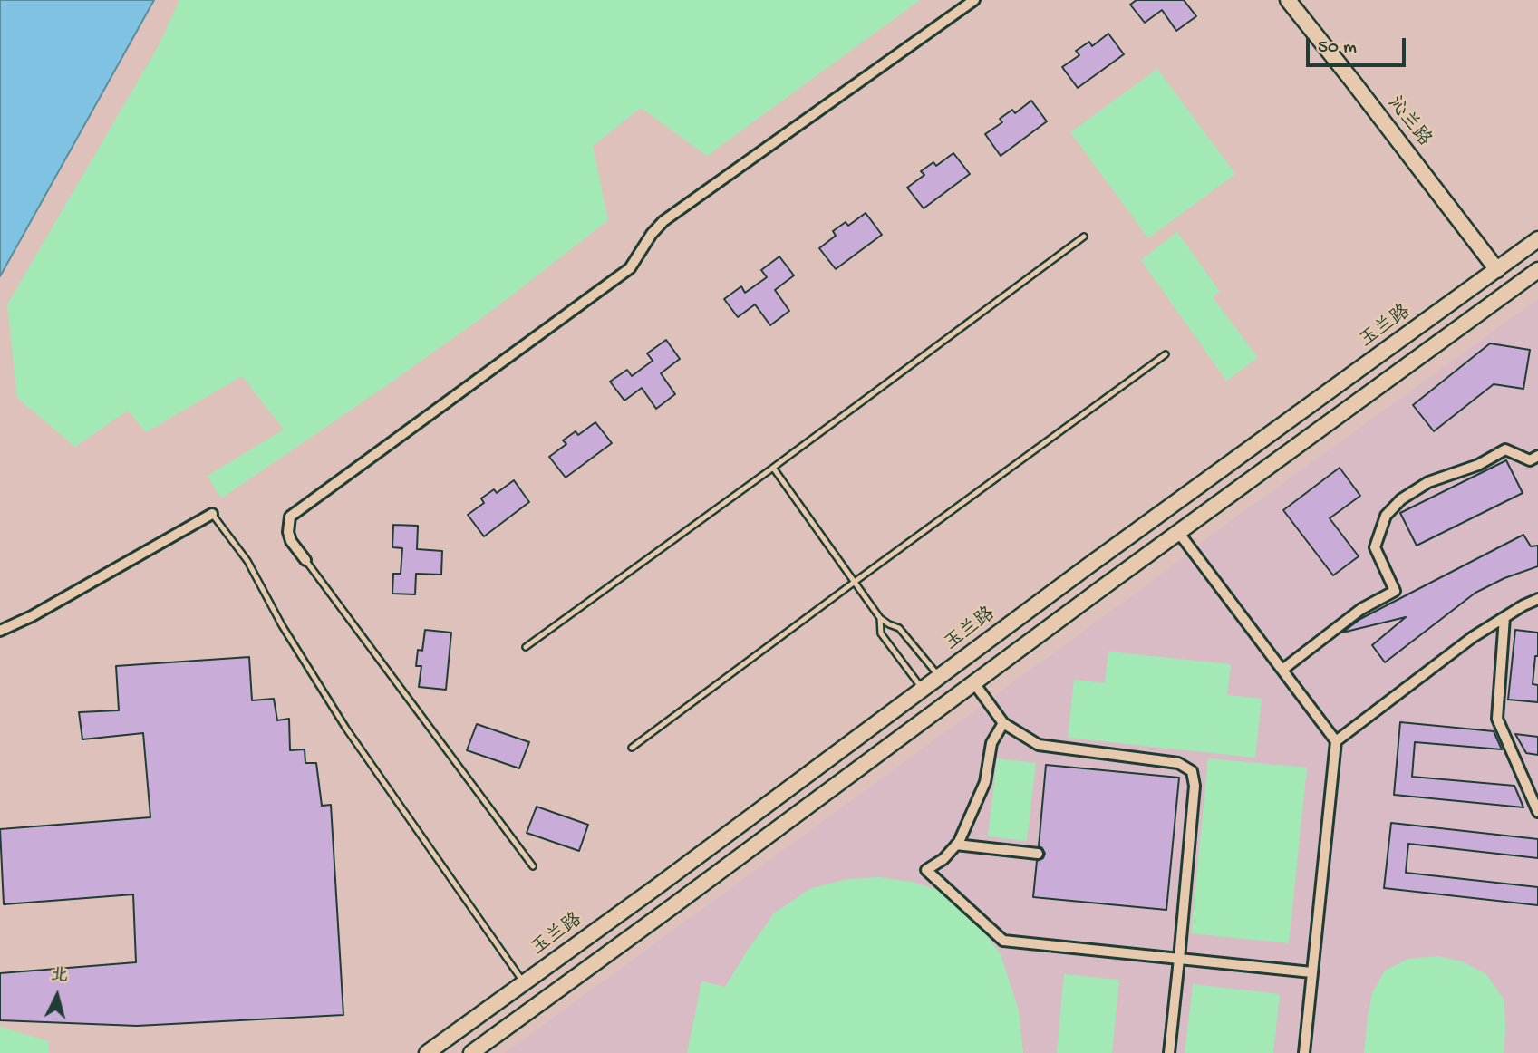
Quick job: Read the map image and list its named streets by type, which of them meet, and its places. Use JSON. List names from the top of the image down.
{
  "streets": {
    "street": ["沁兰路", "玉兰路"]
  },
  "crossings": [
    ["沁兰路", "玉兰路"]
  ],
  "scale_bar": "50 m",
  "north": "top"
}
